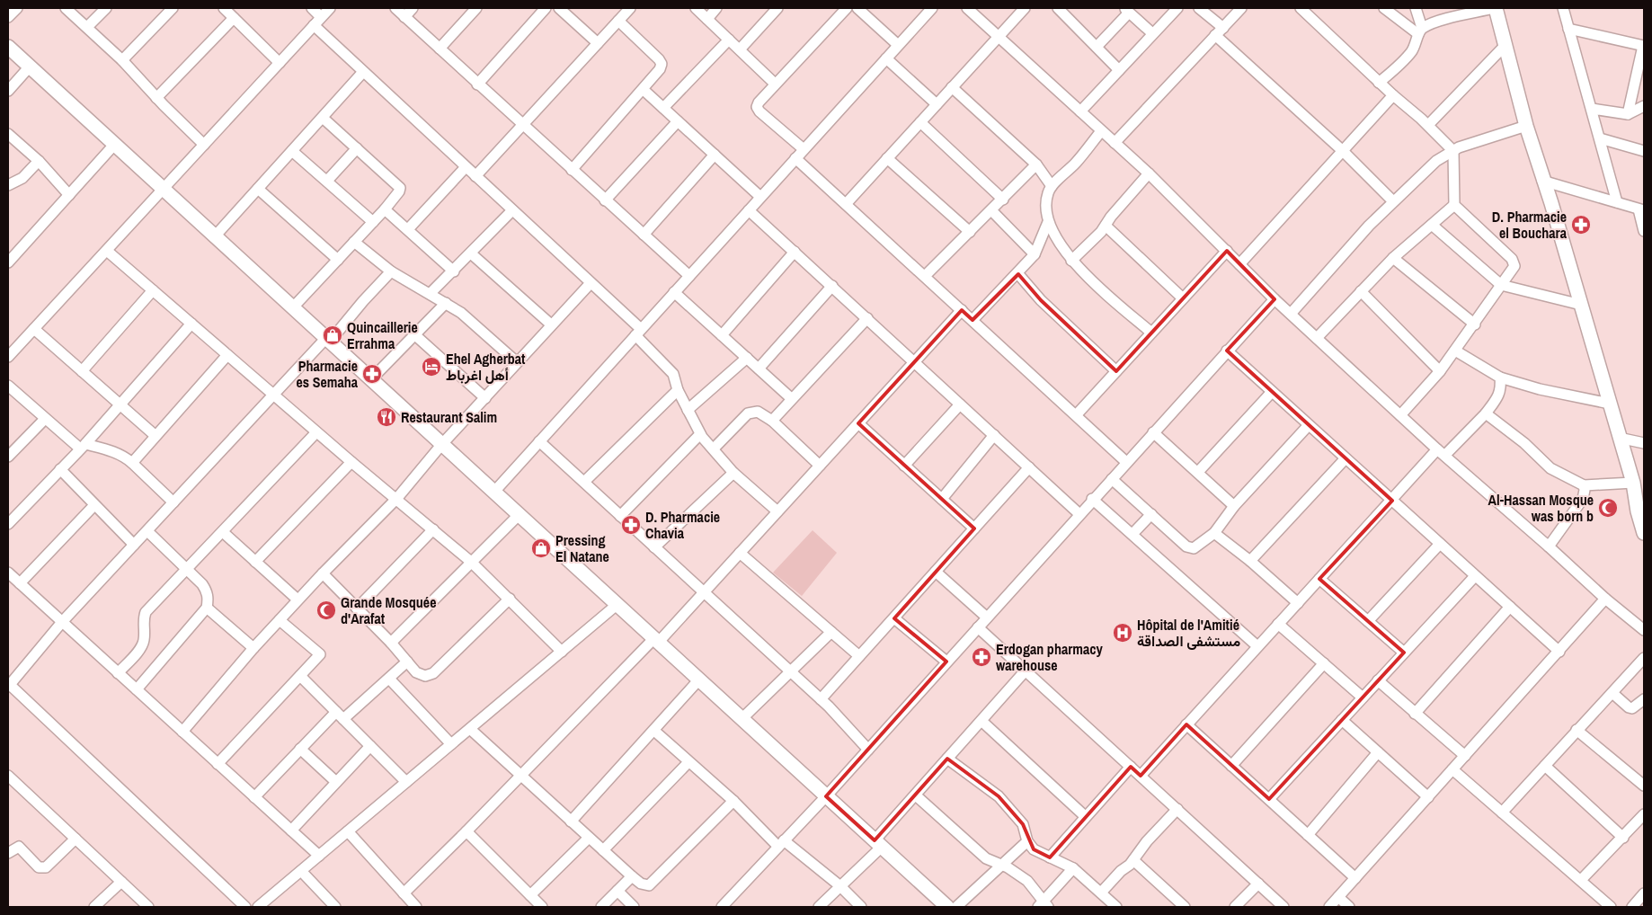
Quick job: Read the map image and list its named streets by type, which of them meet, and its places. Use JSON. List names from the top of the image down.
{
  "places": {
    "pharmacy": [
      "D. Pharmacie el Bouchara",
      "Pharmacie es Semaha",
      "D. Pharmacie Chavia",
      "Erdogan pharmacy warehouse"
    ],
    "shop": ["Quincaillerie Errahma", "Pressing El Natane"],
    "hotel": ["Ehel Agherbat أهل اغرباط"],
    "restaurant": ["Restaurant Salim"],
    "mosque": ["Al-Hassan Mosque was born b", "Grande Mosquée d'Arafat"],
    "hospital": ["Hôpital de l'Amitié مستشفى الصداقة"]
  }
}
